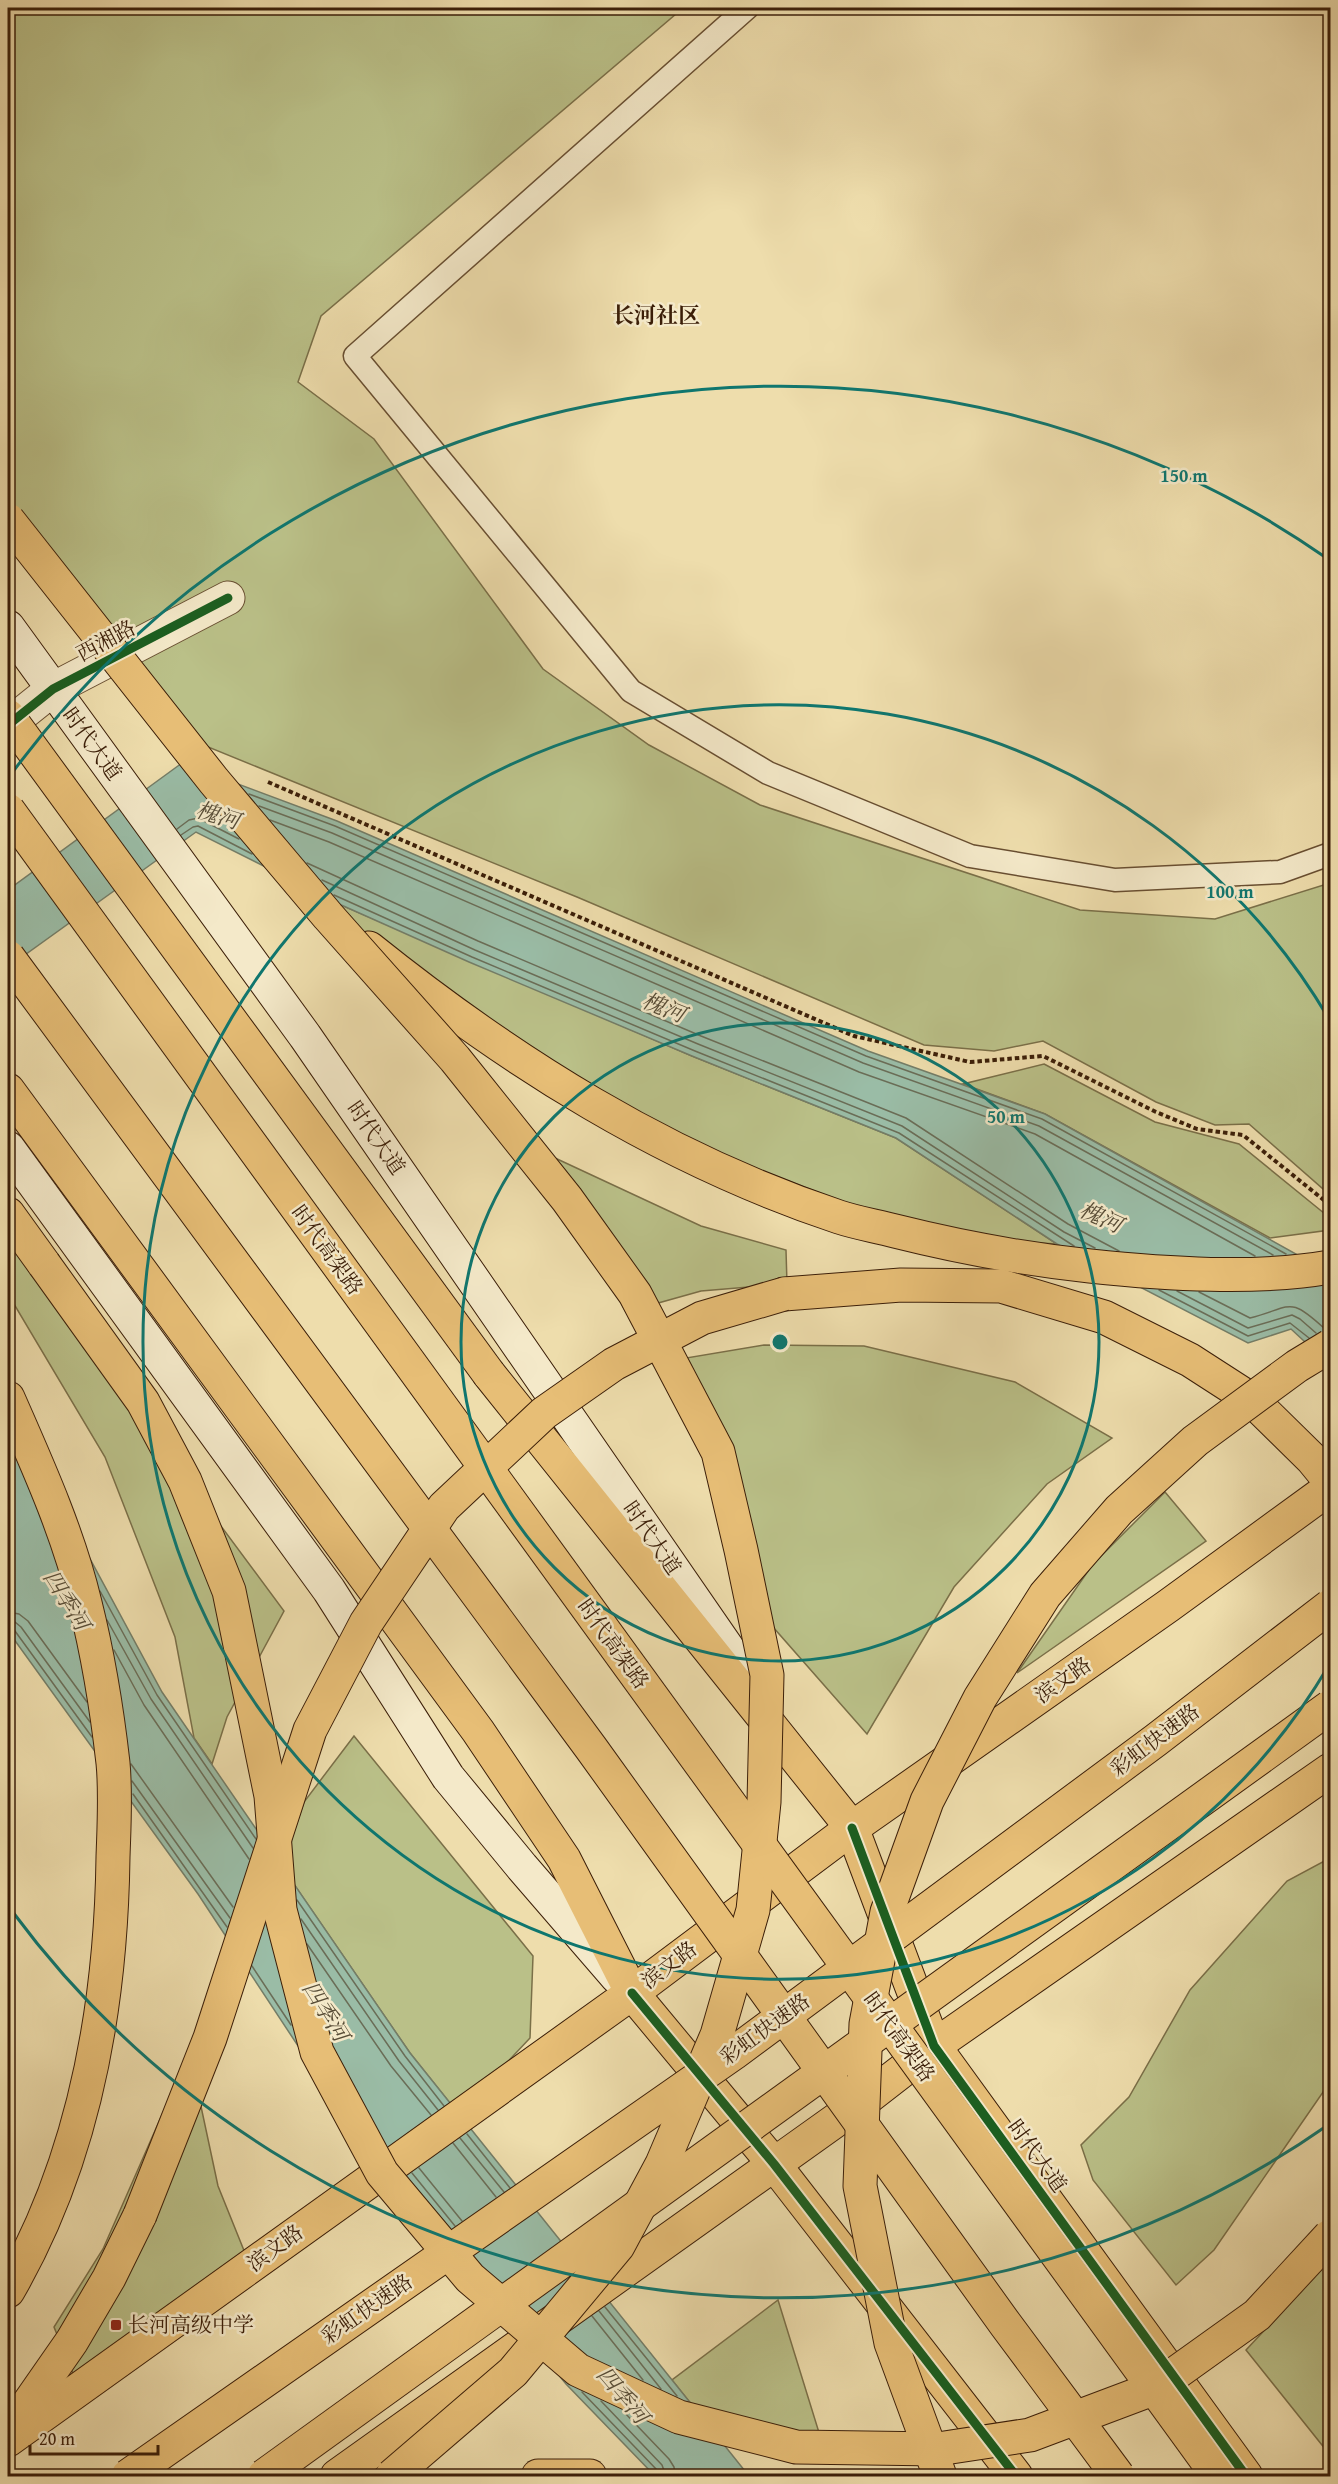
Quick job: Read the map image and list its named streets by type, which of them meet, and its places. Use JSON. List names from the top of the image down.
{
  "streets": {
    "main road": [
      "西湘路",
      "时代大道",
      "时代高架路",
      "滨文路",
      "彩虹快速路"
    ]
  },
  "crossings": [
    ["西湘路", "时代大道"],
    ["时代大道", "滨文路"]
  ],
  "districts": ["长河社区"],
  "water": ["槐河", "四季河"],
  "places": {
    "transit": ["长河高级中学"]
  },
  "scale_bar": "20 m",
  "rings": ["150 m", "100 m", "50 m"]
}
